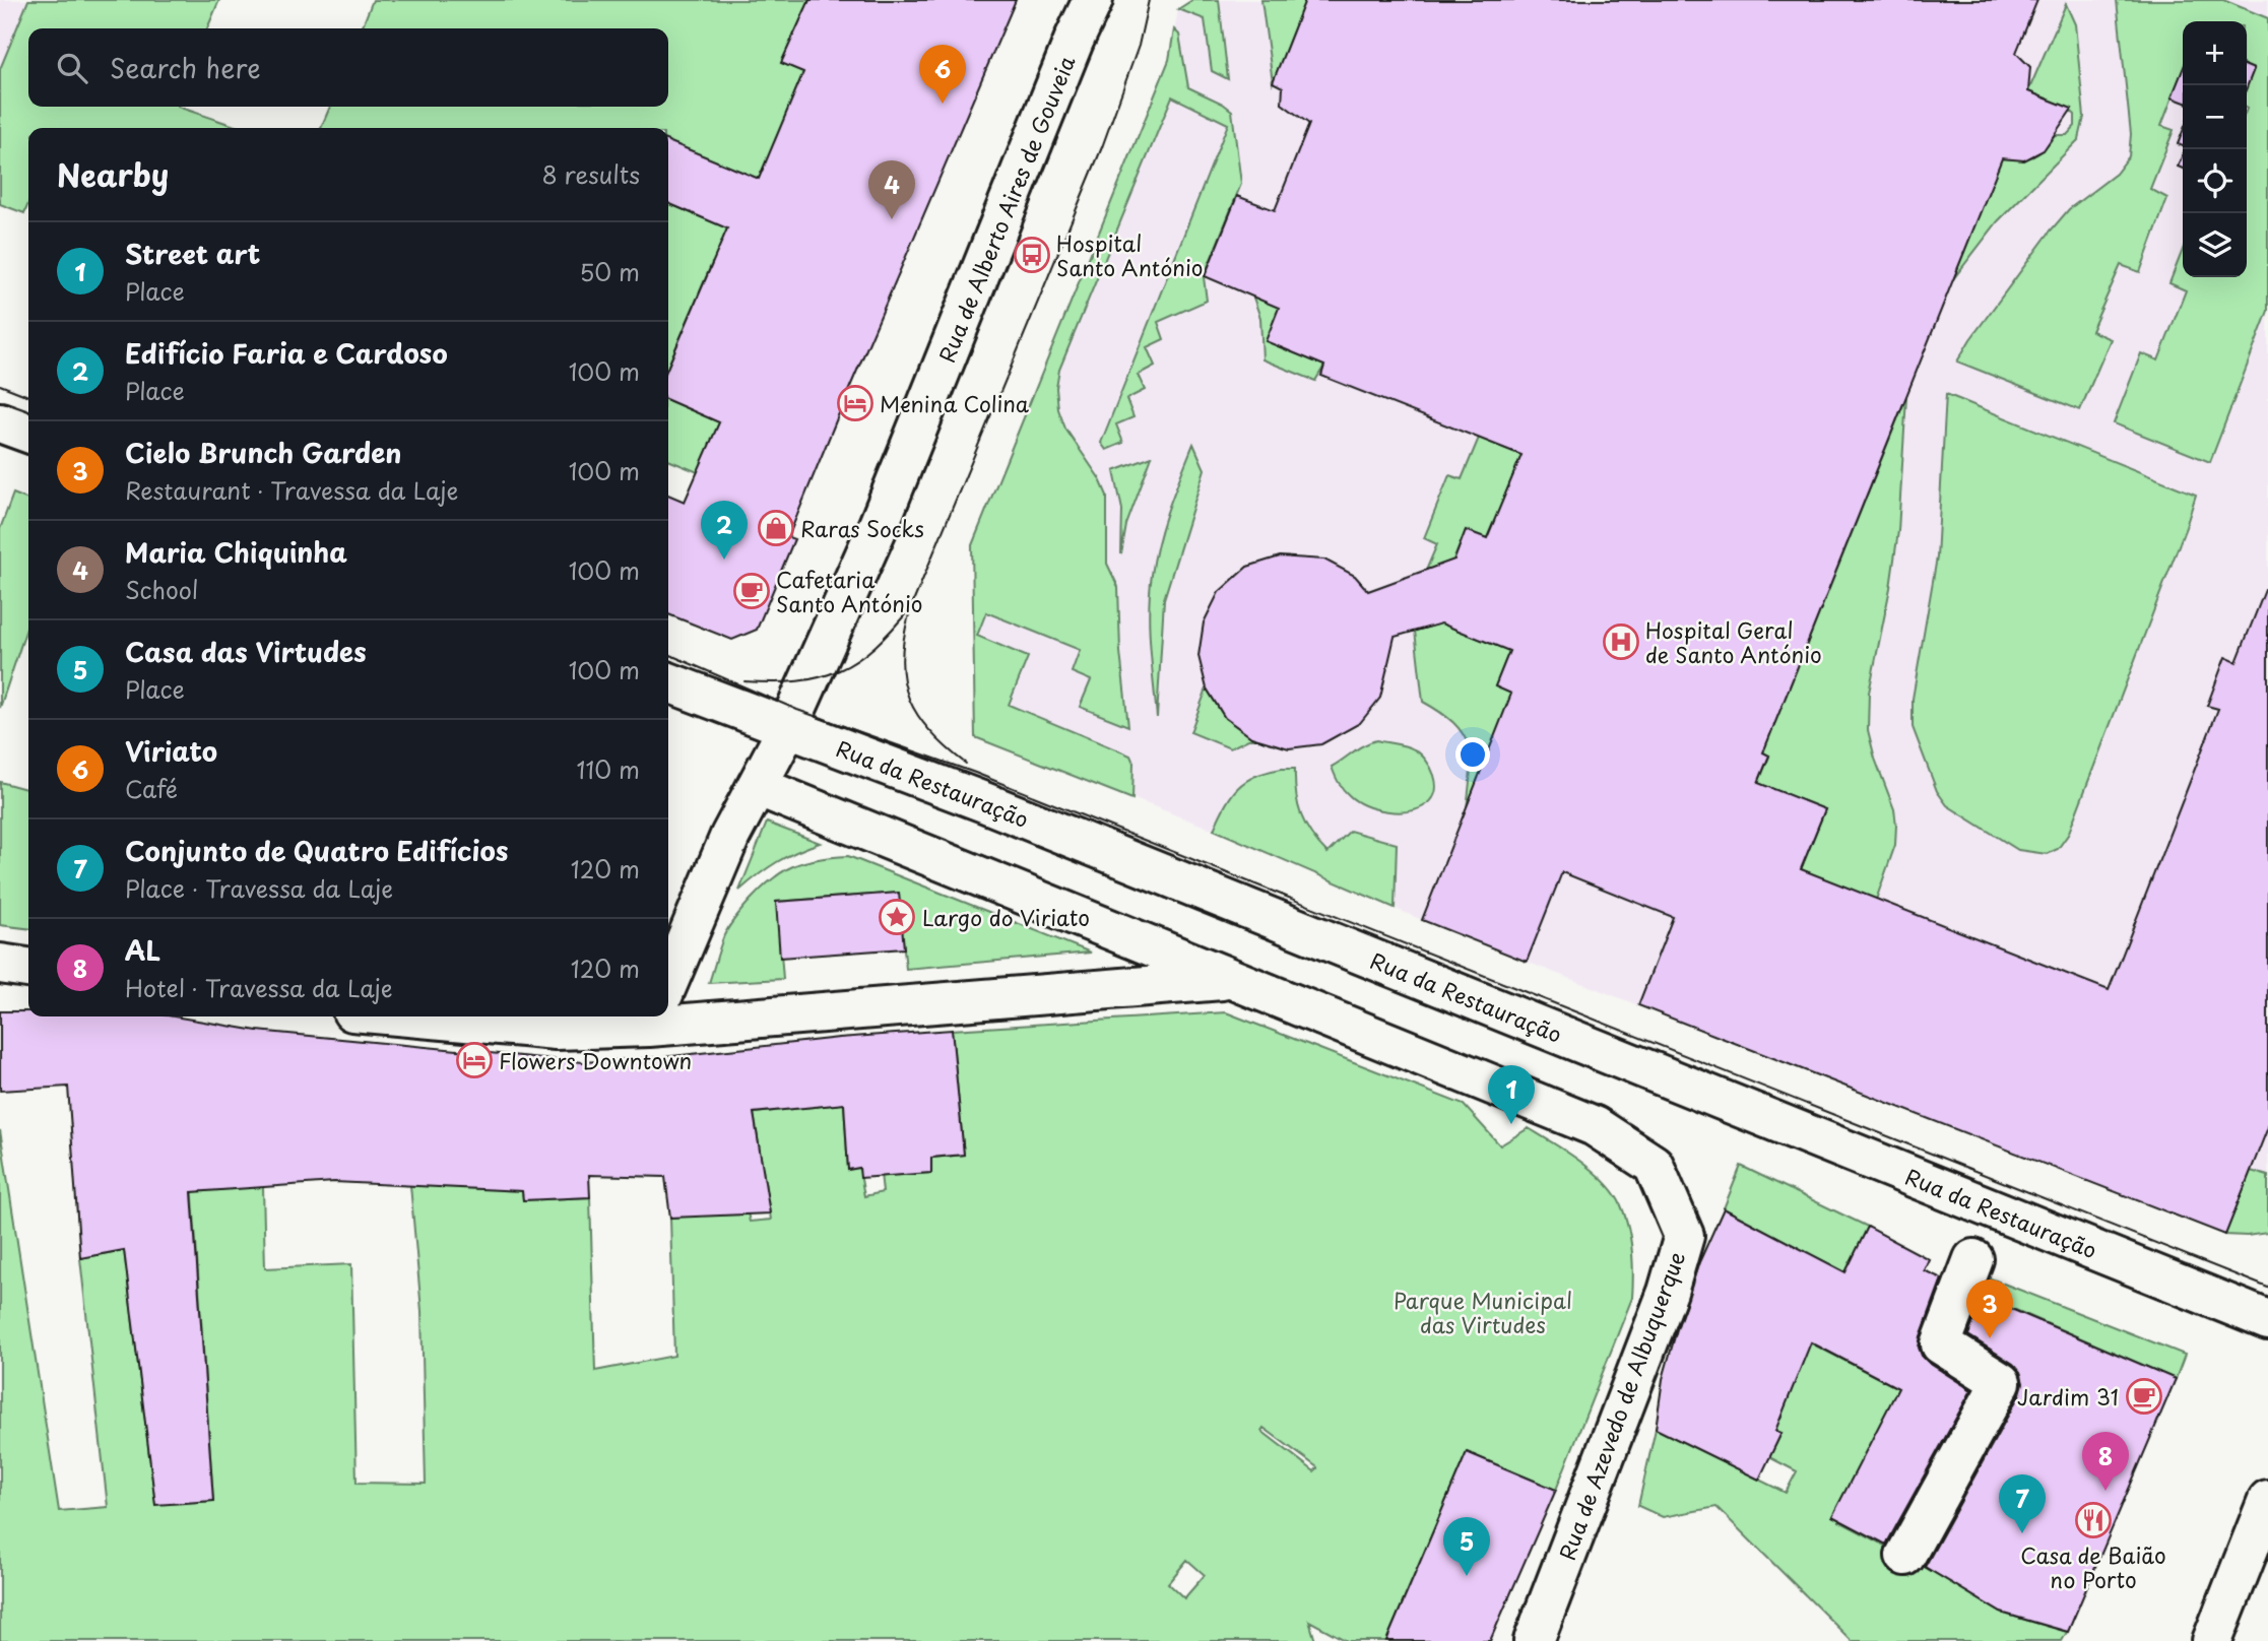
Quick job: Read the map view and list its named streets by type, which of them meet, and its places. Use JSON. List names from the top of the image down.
{
  "streets": {
    "street": ["Rua de Alberto Aires de Gouveia", "Rua da Restauração", "Rua de Azevedo de Albuquerque"]
  },
  "crossings": [
    ["Rua de Alberto Aires de Gouveia", "Rua da Restauração"]
  ],
  "parks": ["Parque Municipal das Virtudes"],
  "places": {
    "bus stop": ["Hospital Santo António"],
    "hotel": ["Menina Colina", "Flowers Downtown"],
    "shop": ["Raras Socks"],
    "cafe": ["Cafetaria Santo António", "Jardim 31"],
    "hospital": ["Hospital Geral de Santo António"],
    "place": ["Largo do Viriato"],
    "restaurant": ["Casa de Baião no Porto"]
  },
  "page": {
    "map_buttons": ["+", "−"],
    "search": "Search here",
    "pins": [
      "6",
      "4",
      "2",
      "1",
      "3",
      "8",
      "7",
      "5"
    ],
    "heading": ["Nearby", "8 results"],
    "list": [
      {
        "mark": "1",
        "name": "Street art",
        "note": "Place",
        "value": "50 m"
      },
      {
        "mark": "2",
        "name": "Edifício Faria e Cardoso",
        "note": "Place",
        "value": "100 m"
      },
      {
        "mark": "3",
        "name": "Cielo Brunch Garden",
        "note": "Restaurant · Travessa da Laje",
        "value": "100 m"
      },
      {
        "mark": "4",
        "name": "Maria Chiquinha",
        "note": "School",
        "value": "100 m"
      },
      {
        "mark": "5",
        "name": "Casa das Virtudes",
        "note": "Place",
        "value": "100 m"
      },
      {
        "mark": "6",
        "name": "Viriato",
        "note": "Café",
        "value": "110 m"
      },
      {
        "mark": "7",
        "name": "Conjunto de Quatro Edifícios",
        "note": "Place · Travessa da Laje",
        "value": "120 m"
      },
      {
        "mark": "8",
        "name": "AL",
        "note": "Hotel · Travessa da Laje",
        "value": "120 m"
      }
    ]
  }
}
